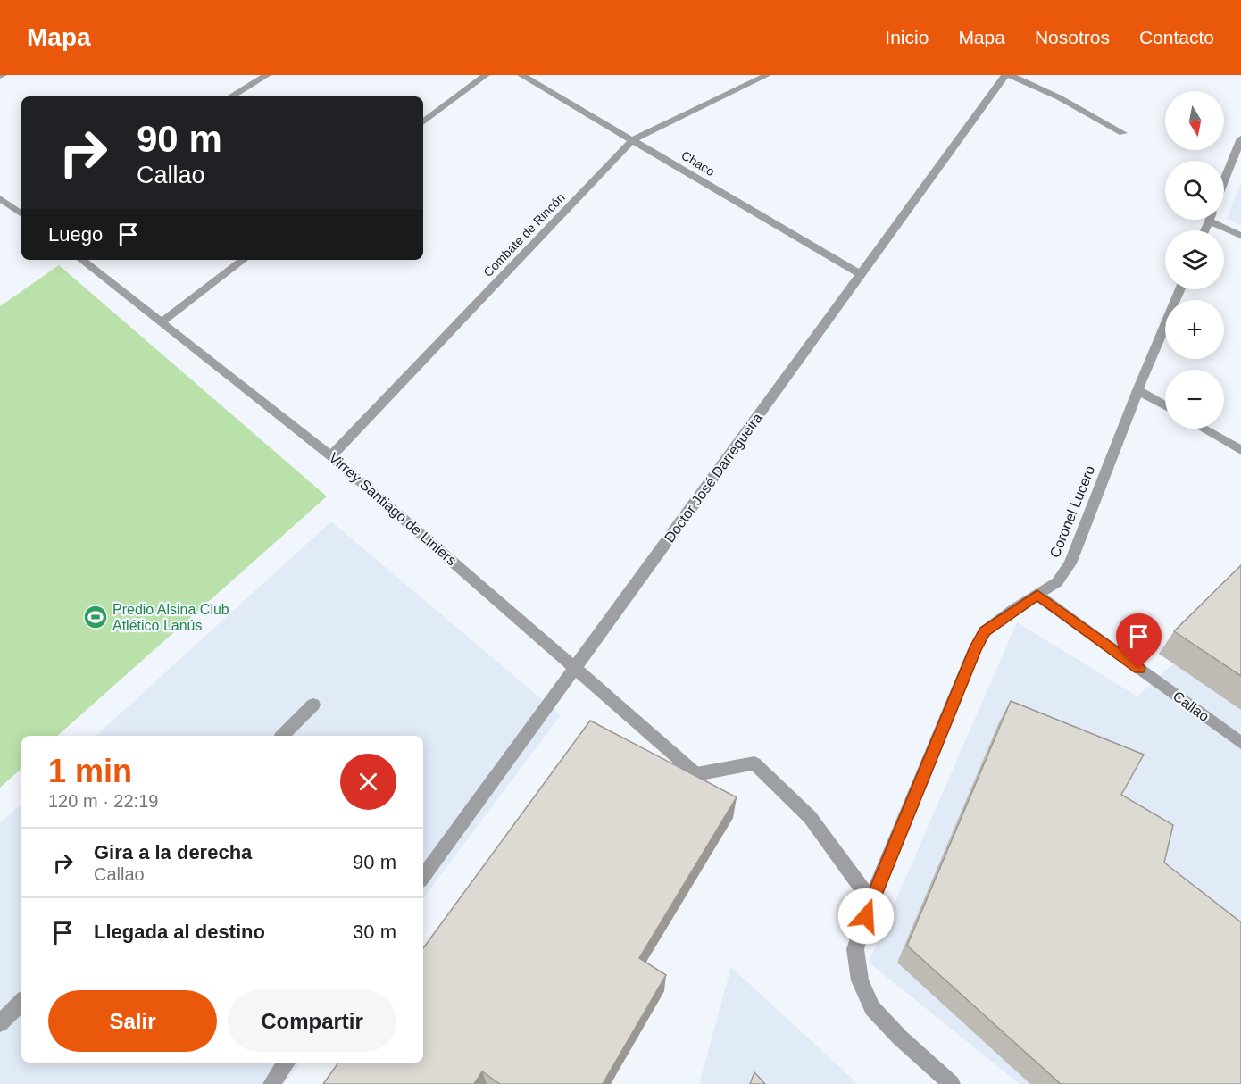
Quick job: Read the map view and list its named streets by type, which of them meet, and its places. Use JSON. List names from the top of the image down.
{
  "streets": {
    "street": [
      "Chaco",
      "Combate de Rincón",
      "Doctor José Darregueira",
      "Virrey Santiago de Liniers",
      "Coronel Lucero",
      "Callao"
    ]
  },
  "crossings": [
    ["Chaco", "Combate de Rincón"],
    ["Chaco", "Doctor José Darregueira"],
    ["Combate de Rincón", "Virrey Santiago de Liniers"],
    ["Doctor José Darregueira", "Virrey Santiago de Liniers"],
    ["Virrey Santiago de Liniers", "Coronel Lucero"],
    ["Coronel Lucero", "Callao"]
  ],
  "places": {
    "sports": ["Predio Alsina Club Atlético Lanús"]
  },
  "north": "bottom",
  "page": {
    "header": "Mapa",
    "nav": [
      "Inicio",
      "Mapa",
      "Nosotros",
      "Contacto"
    ],
    "map_buttons": ["+", "−"],
    "turn": ["90 m", "Callao"],
    "then": "Luego",
    "heading": ["1 min", "120 m · 22:19"],
    "list": [
      {
        "name": "Gira a la derecha",
        "note": "Callao",
        "value": "90 m"
      },
      {
        "name": "Llegada al destino",
        "value": "30 m"
      }
    ],
    "buttons": ["Salir", "Compartir"]
  }
}
